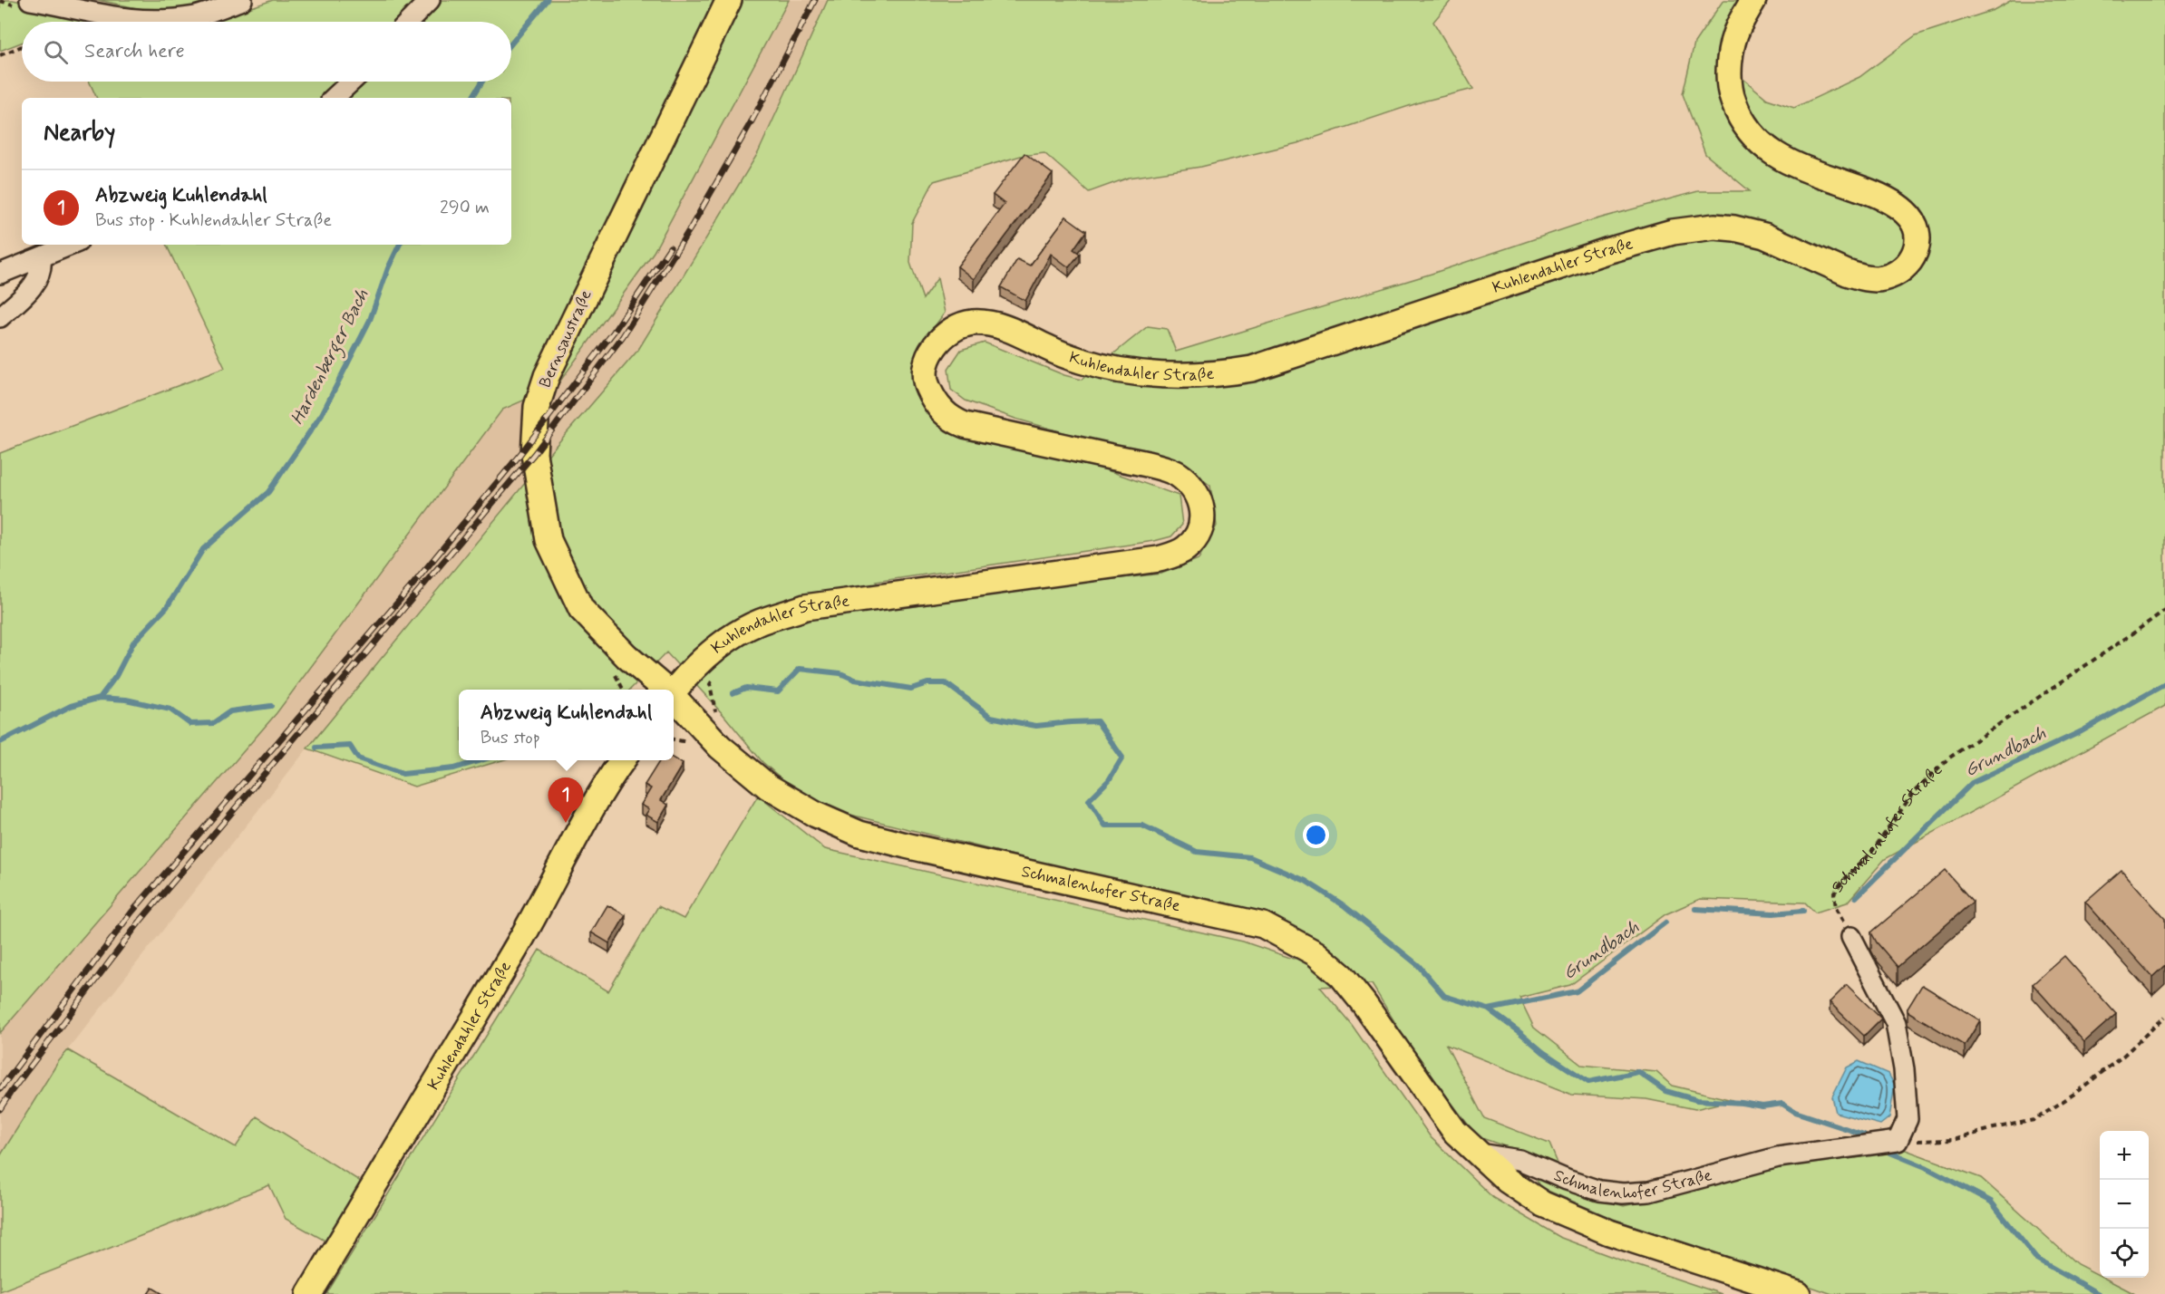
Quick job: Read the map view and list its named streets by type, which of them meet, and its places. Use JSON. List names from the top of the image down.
{
  "streets": {
    "main road": ["Kuhlendahler Straße", "Bernsaustraße", "Schmalenhofer Straße"]
  },
  "water": ["Hardenberger Bach", "Grundbach"],
  "page": {
    "search": "Search here",
    "heading": "Nearby",
    "list": [
      {
        "mark": "1",
        "name": "Abzweig Kuhlendahl",
        "note": "Bus stop · Kuhlendahler Straße",
        "value": "290 m"
      }
    ],
    "popup": ["Abzweig Kuhlendahl", "Bus stop"],
    "pins": "1",
    "map_buttons": ["+", "−"]
  }
}
